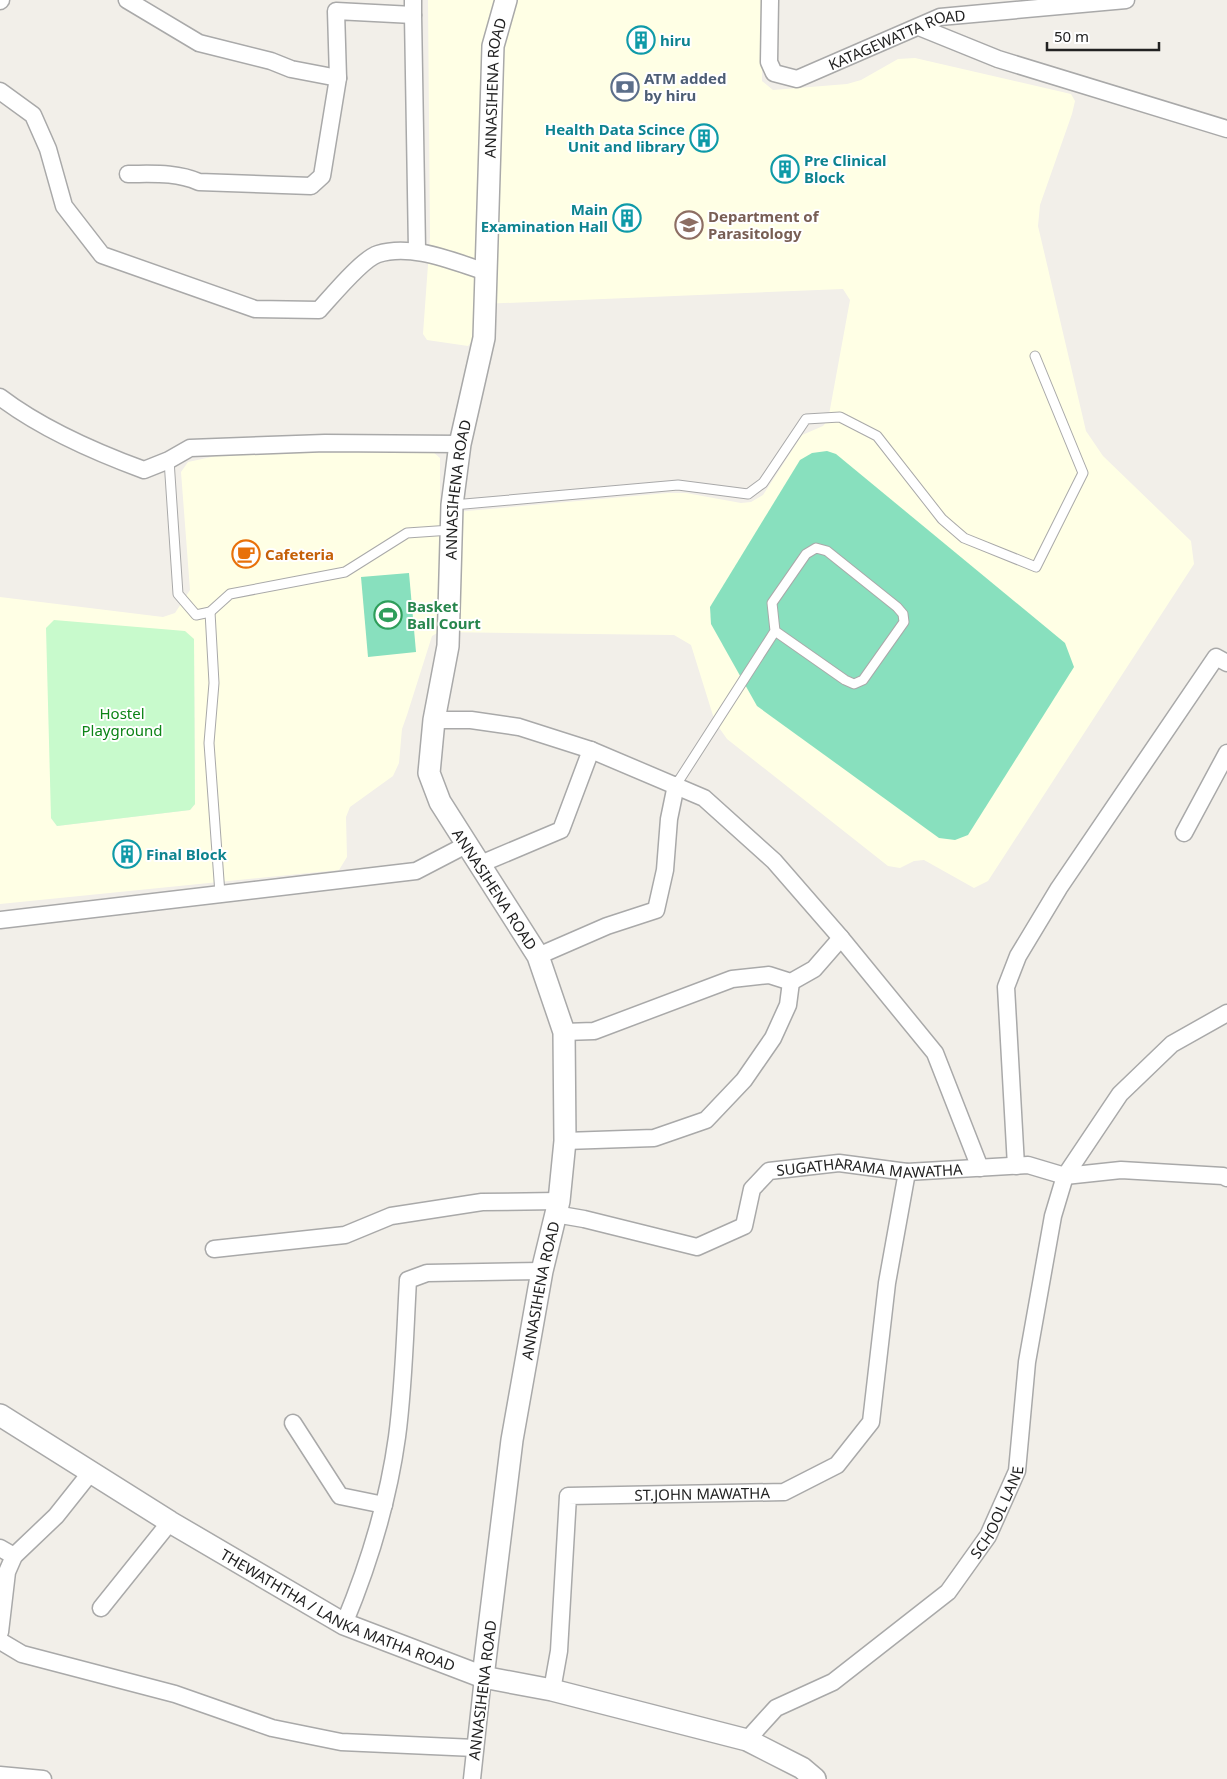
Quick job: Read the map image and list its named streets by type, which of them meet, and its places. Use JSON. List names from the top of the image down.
{
  "streets": {
    "street": [
      "KATAGEWATTA ROAD",
      "ANNASIHENA ROAD",
      "SUGATHARAMA MAWATHA",
      "ST.JOHN MAWATHA",
      "SCHOOL LANE",
      "THEWATHTHA / LANKA MATHA ROAD"
    ]
  },
  "crossings": [
    ["ANNASIHENA ROAD", "SUGATHARAMA MAWATHA"],
    ["ANNASIHENA ROAD", "THEWATHTHA / LANKA MATHA ROAD"],
    ["SUGATHARAMA MAWATHA", "ST.JOHN MAWATHA"],
    ["SUGATHARAMA MAWATHA", "SCHOOL LANE"],
    ["ST.JOHN MAWATHA", "THEWATHTHA / LANKA MATHA ROAD"],
    ["SCHOOL LANE", "THEWATHTHA / LANKA MATHA ROAD"]
  ],
  "parks": ["Hostel Playground"],
  "places": {
    "building": [
      "hiru",
      "Health Data Scince Unit and library",
      "Pre Clinical Block",
      "Main Examination Hall",
      "Final Block"
    ],
    "bank": ["ATM added by hiru"],
    "school or university": ["Department of Parasitology"],
    "cafe": ["Cafeteria"],
    "sports": ["Basket Ball Court"]
  },
  "scale_bar": "50 m"
}
